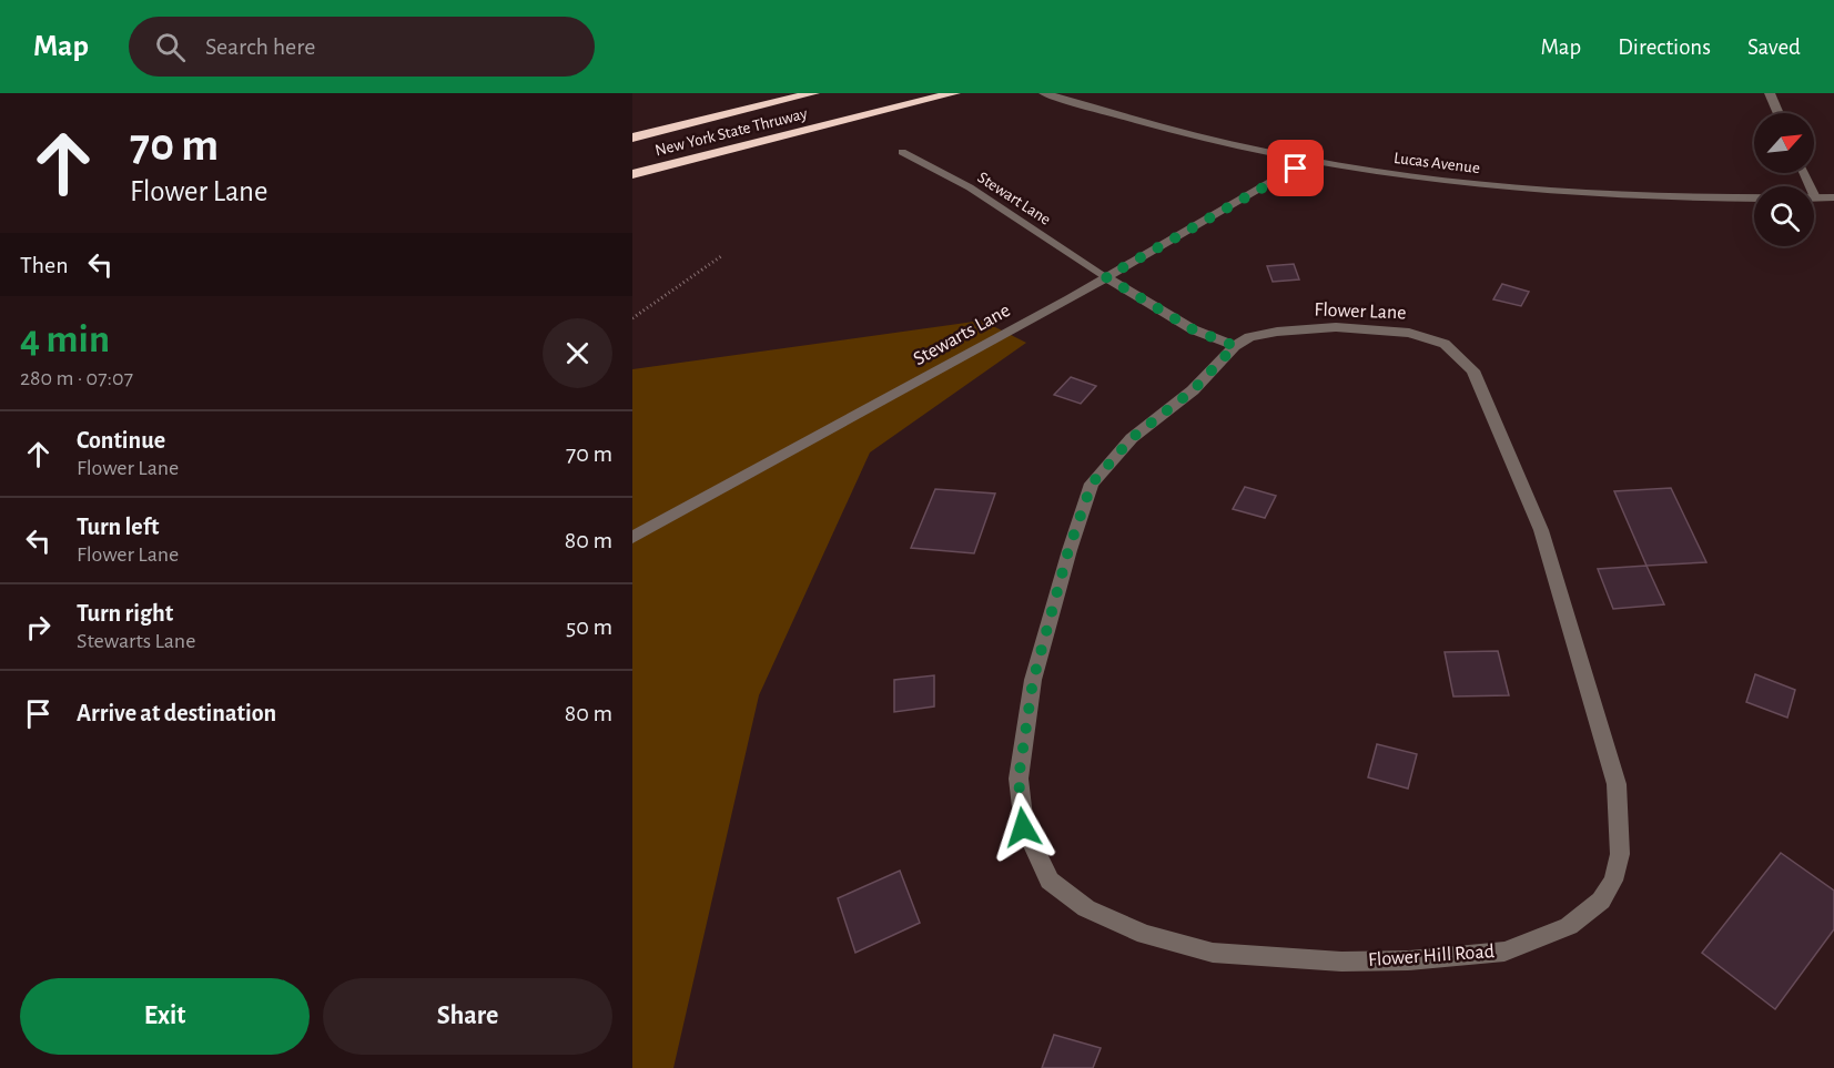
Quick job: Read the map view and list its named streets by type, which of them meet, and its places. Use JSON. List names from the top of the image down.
{
  "streets": {
    "highway": ["New York State Thruway"],
    "street": [
      "Lucas Avenue",
      "Flower Lane",
      "Stewarts Lane",
      "Flower Hill Road"
    ],
    "lane": ["Stewart Lane"]
  },
  "crossings": [
    ["Lucas Avenue", "Stewarts Lane"],
    ["Stewart Lane", "Stewarts Lane"],
    ["Flower Lane", "Flower Hill Road"]
  ],
  "north": "top right",
  "page": {
    "header": "Map",
    "search": "Search here",
    "nav": ["Map", "Directions", "Saved"],
    "turn": ["70 m", "Flower Lane"],
    "then": "Then",
    "heading": ["4 min", "280 m · 07:07"],
    "list": [
      {
        "name": "Continue",
        "note": "Flower Lane",
        "value": "70 m"
      },
      {
        "name": "Turn left",
        "note": "Flower Lane",
        "value": "80 m"
      },
      {
        "name": "Turn right",
        "note": "Stewarts Lane",
        "value": "50 m"
      },
      {
        "name": "Arrive at destination",
        "value": "80 m"
      }
    ],
    "buttons": ["Exit", "Share"]
  }
}
